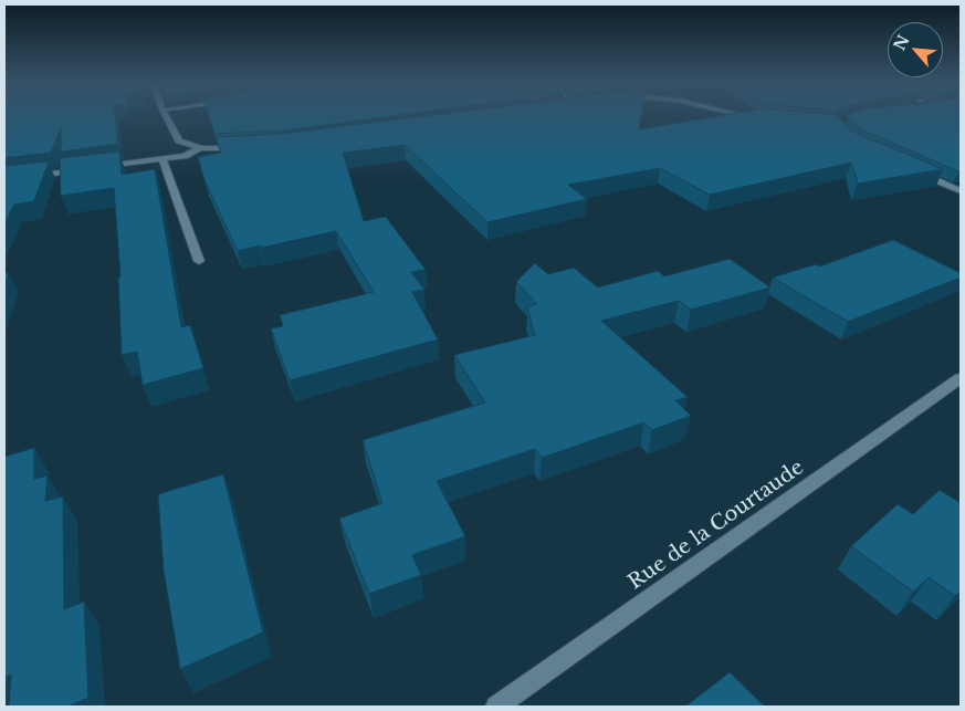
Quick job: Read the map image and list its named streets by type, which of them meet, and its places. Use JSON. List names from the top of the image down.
{
  "streets": {
    "street": ["Rue de la Courtaude"]
  },
  "north": "top left"
}
